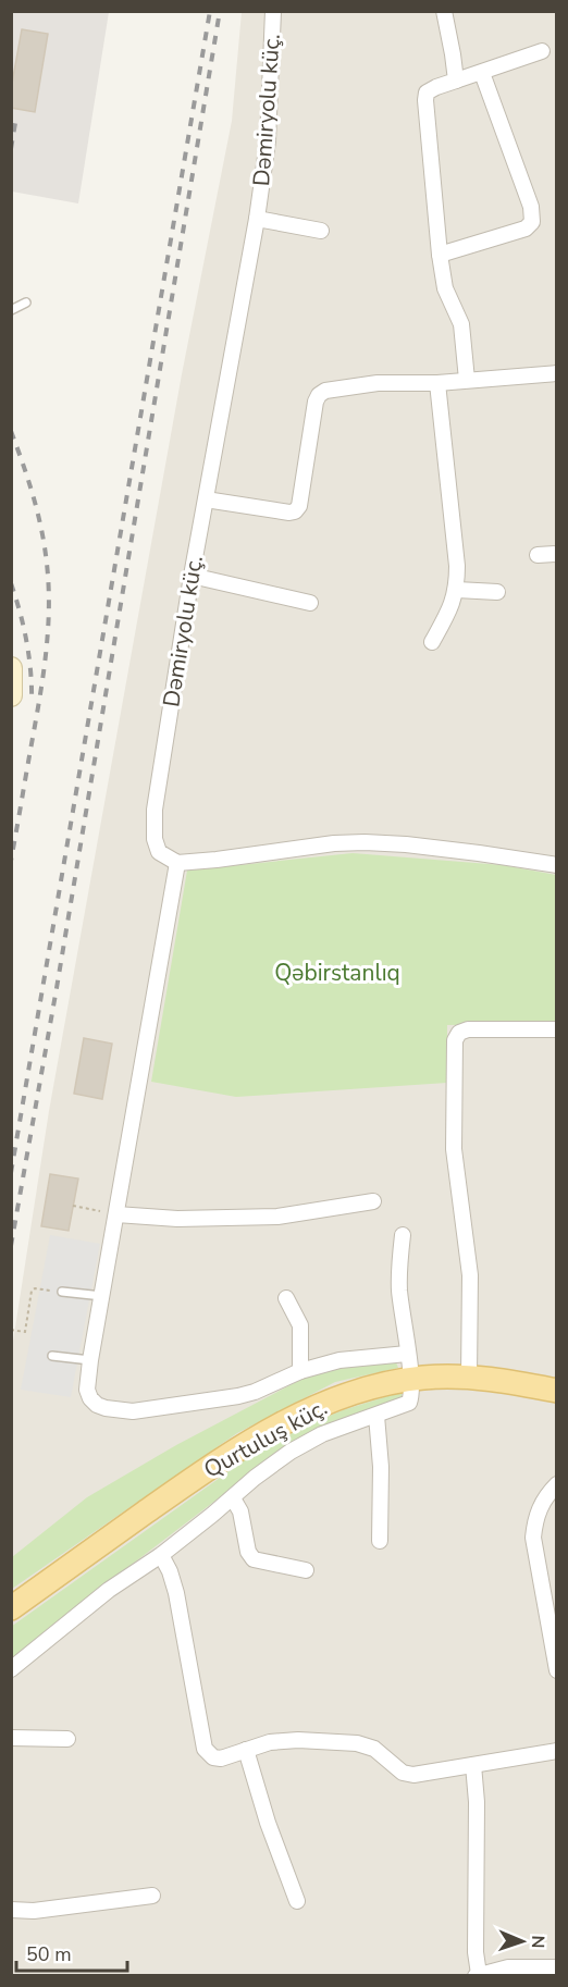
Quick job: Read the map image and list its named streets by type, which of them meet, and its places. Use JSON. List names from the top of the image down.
{
  "streets": {
    "main road": ["Qurtuluş küç."],
    "street": ["Dəmiryolu küç."]
  },
  "parks": ["Qəbirstanlıq"],
  "scale_bar": "50 m",
  "north": "right"
}
